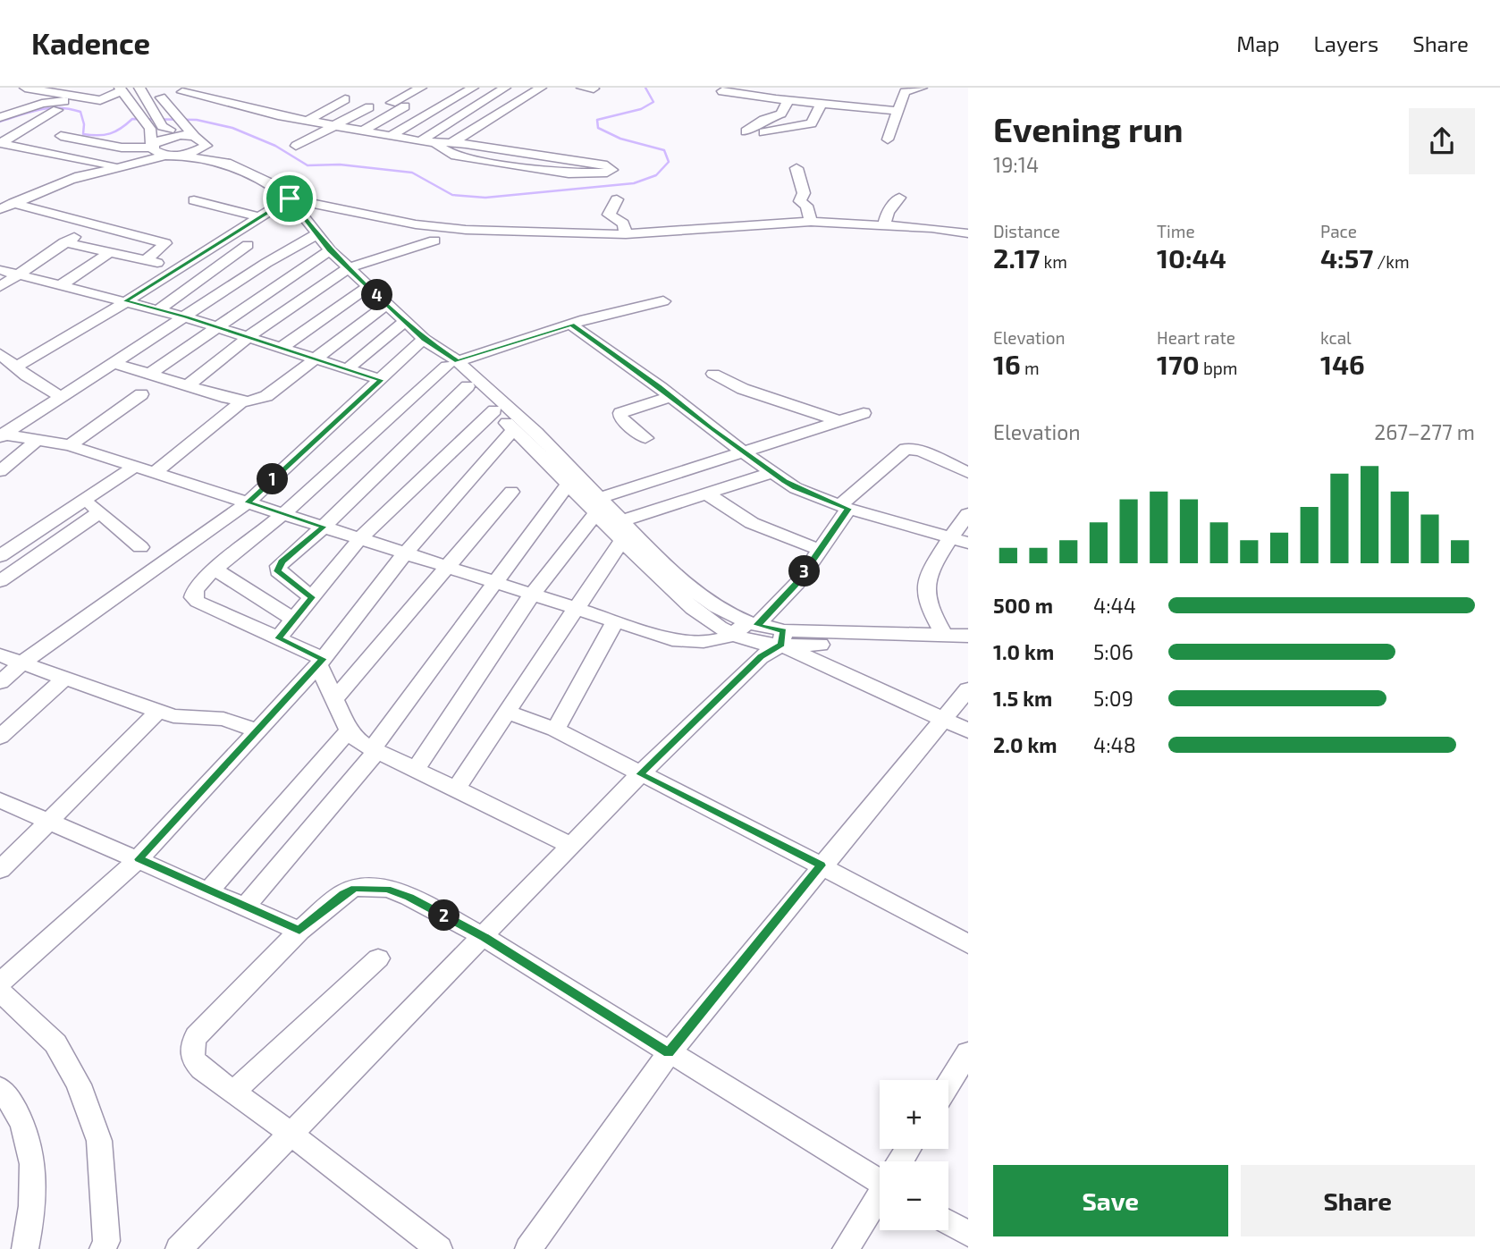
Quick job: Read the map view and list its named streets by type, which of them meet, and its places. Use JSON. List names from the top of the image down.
{
  "page": {
    "header": "Kadence",
    "nav": ["Map", "Layers", "Share"],
    "heading": ["Evening run", "19:14"],
    "stats": [
      ["Distance", "2.17 km"],
      ["Time", "10:44"],
      ["Pace", "4:57 /km"],
      ["Elevation", "16 m"],
      ["Heart rate", "170 bpm"],
      ["kcal", "146"]
    ],
    "pins": [
      "4",
      "1",
      "3",
      "2"
    ],
    "chart": ["Elevation", "267–277 m"],
    "list": [
      {
        "name": "500 m",
        "note": "4:44"
      },
      {
        "name": "1.0 km",
        "note": "5:06"
      },
      {
        "name": "1.5 km",
        "note": "5:09"
      },
      {
        "name": "2.0 km",
        "note": "4:48"
      }
    ],
    "map_buttons": ["+", "−"],
    "buttons": ["Save", "Share"]
  }
}
